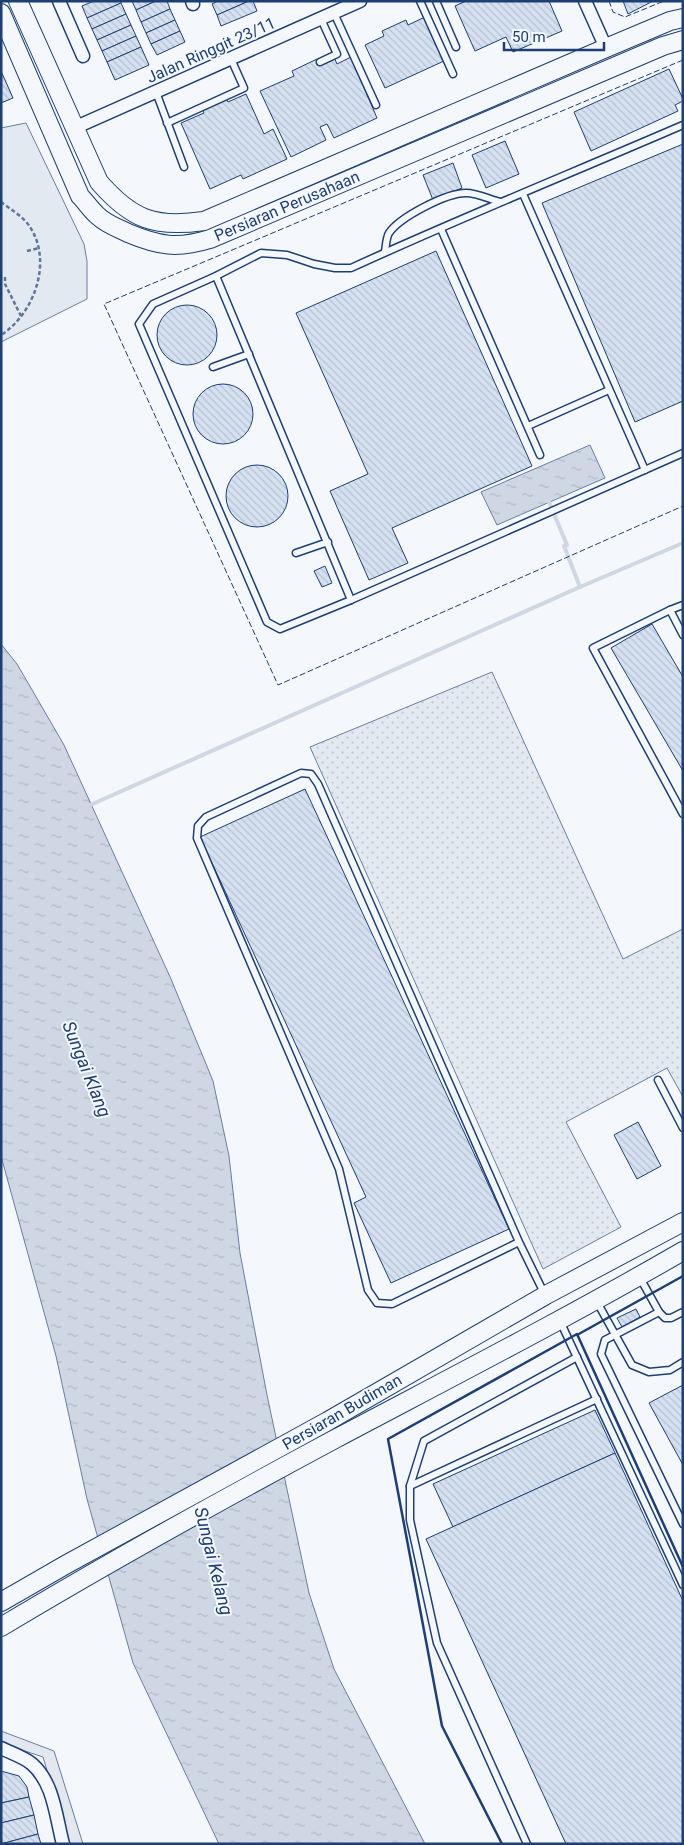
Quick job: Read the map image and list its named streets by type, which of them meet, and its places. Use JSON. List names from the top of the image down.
{
  "streets": {
    "main road": ["Persiaran Perusahaan", "Persiaran Budiman"],
    "street": ["Jalan Ringgit 23/11"]
  },
  "crossings": [
    ["Jalan Ringgit 23/11", "Persiaran Perusahaan"]
  ],
  "water": ["Sungai Klang", "Sungai Kelang"],
  "scale_bar": "50 m"
}
